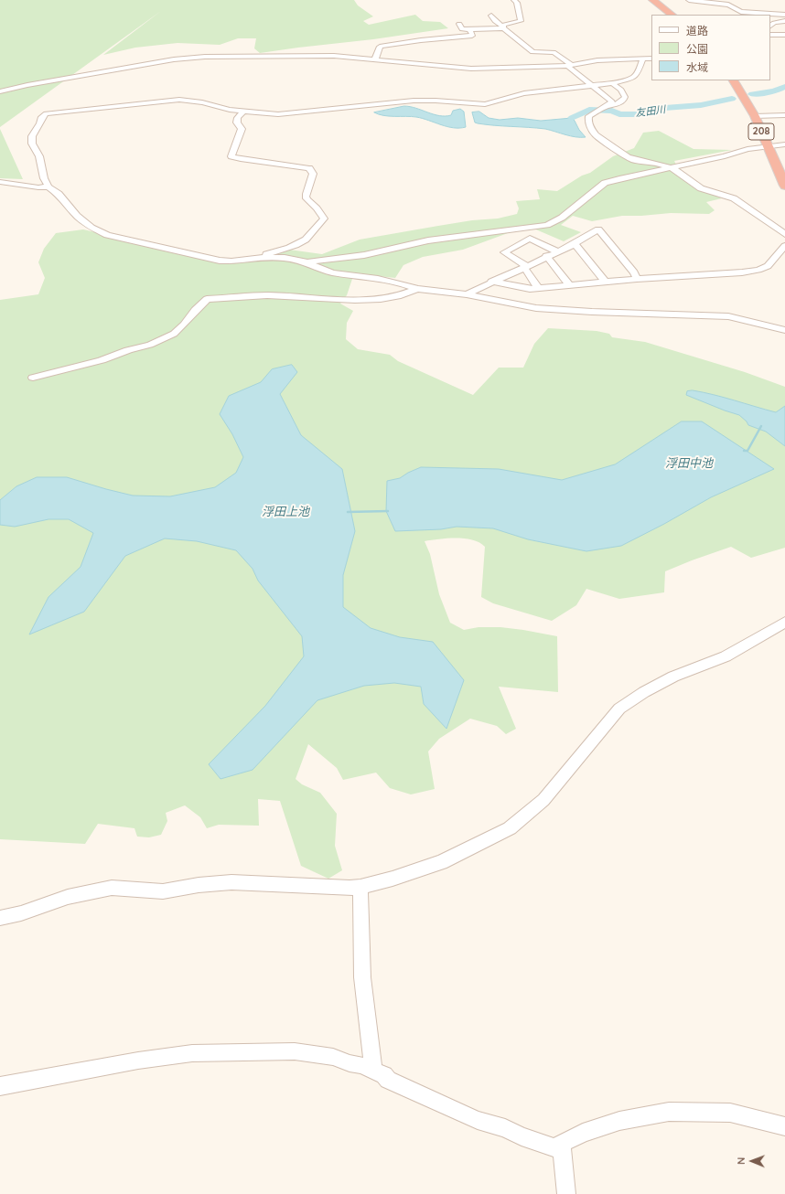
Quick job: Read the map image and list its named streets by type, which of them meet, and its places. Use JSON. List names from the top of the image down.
{
  "streets": {
    "highway": ["208"]
  },
  "water": ["友田川", "浮田中池", "浮田上池"],
  "legend": ["道路", "公園", "水域"],
  "north": "left"
}
